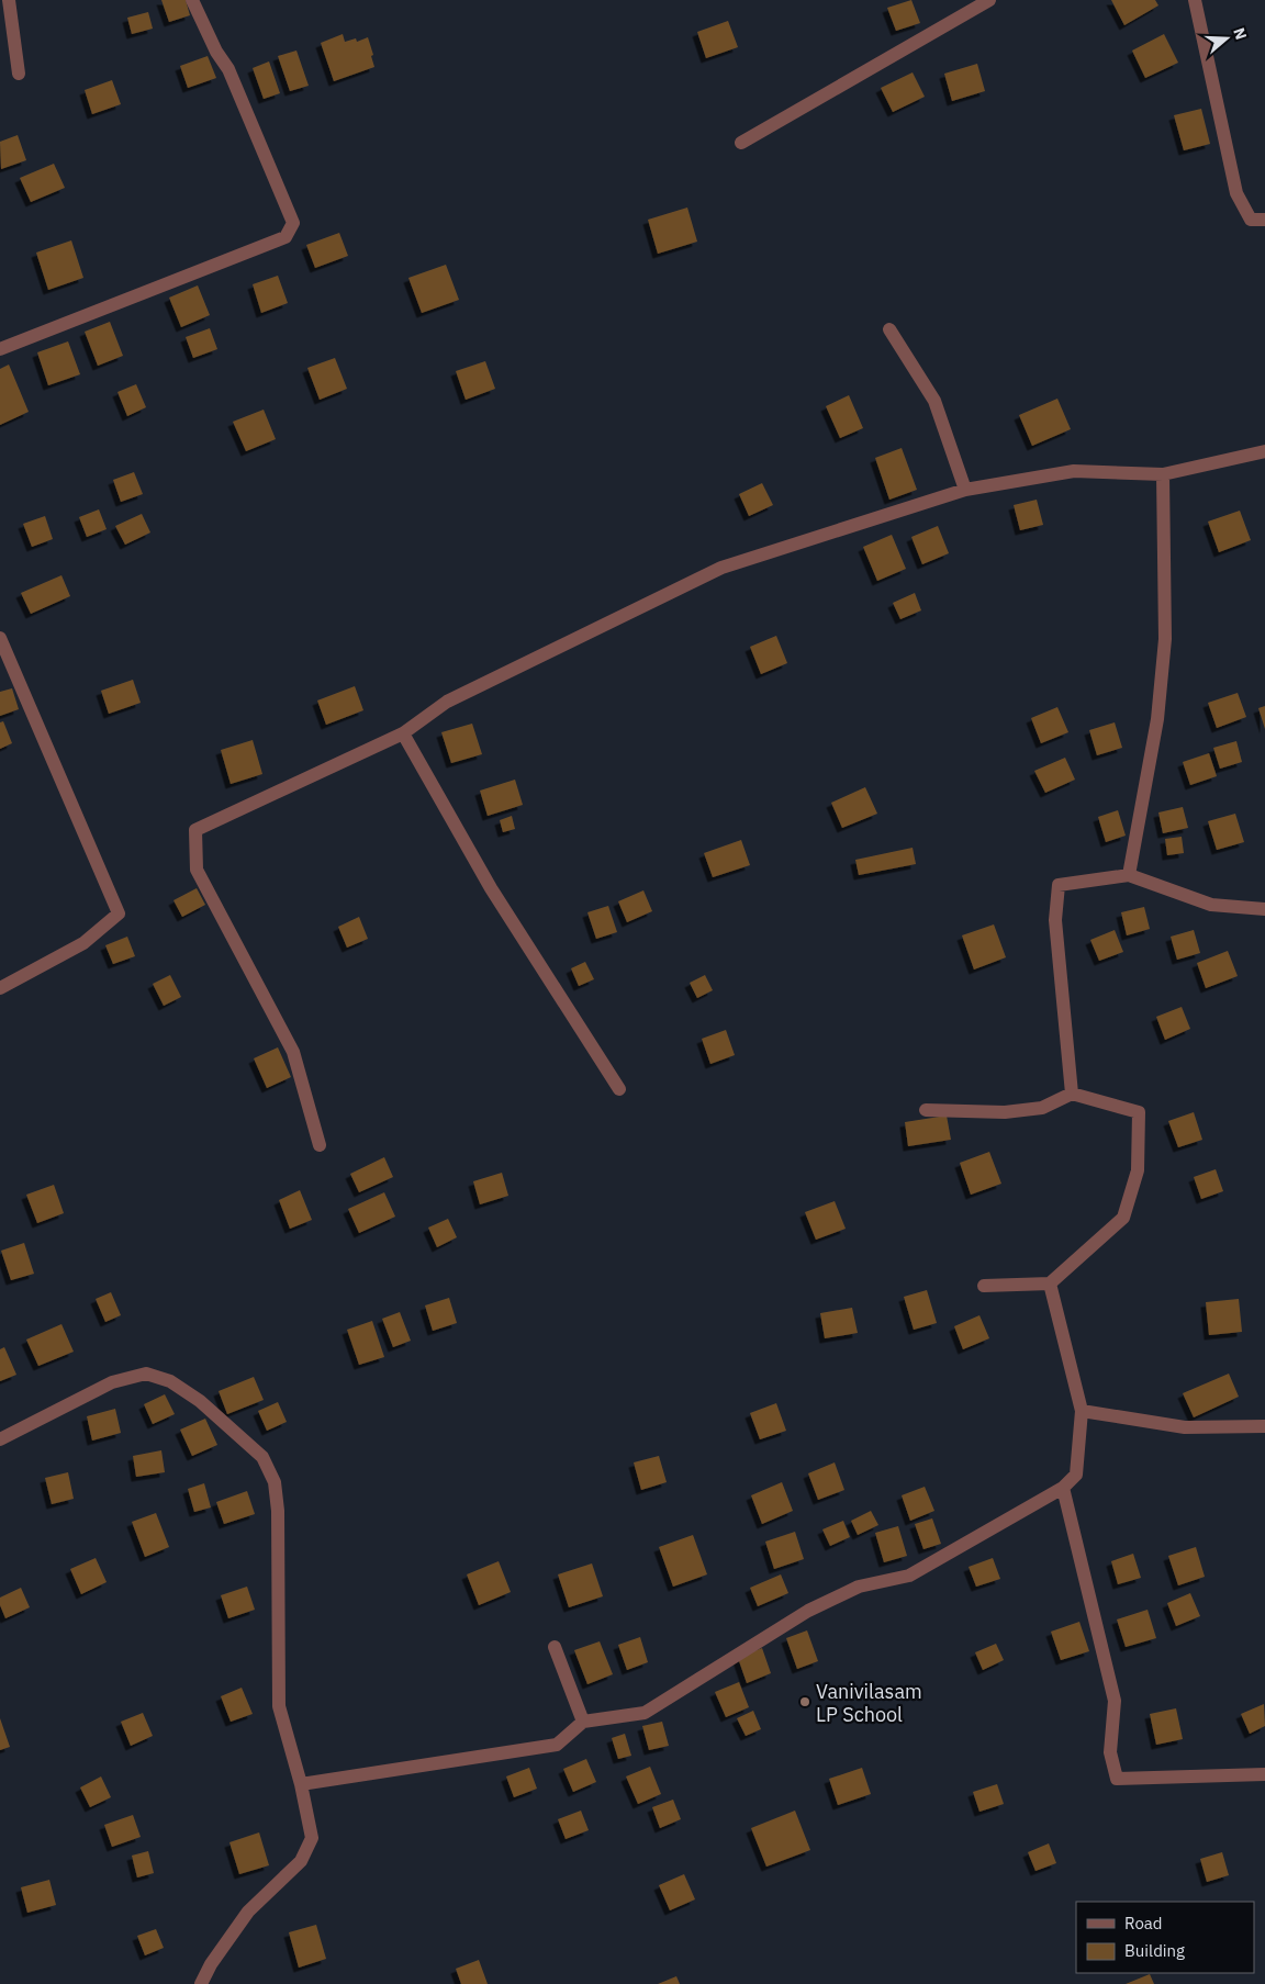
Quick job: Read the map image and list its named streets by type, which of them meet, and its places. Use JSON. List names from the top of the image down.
{
  "places": ["Vanivilasam LP School"],
  "legend": ["Road", "Building"],
  "north": "right"
}
